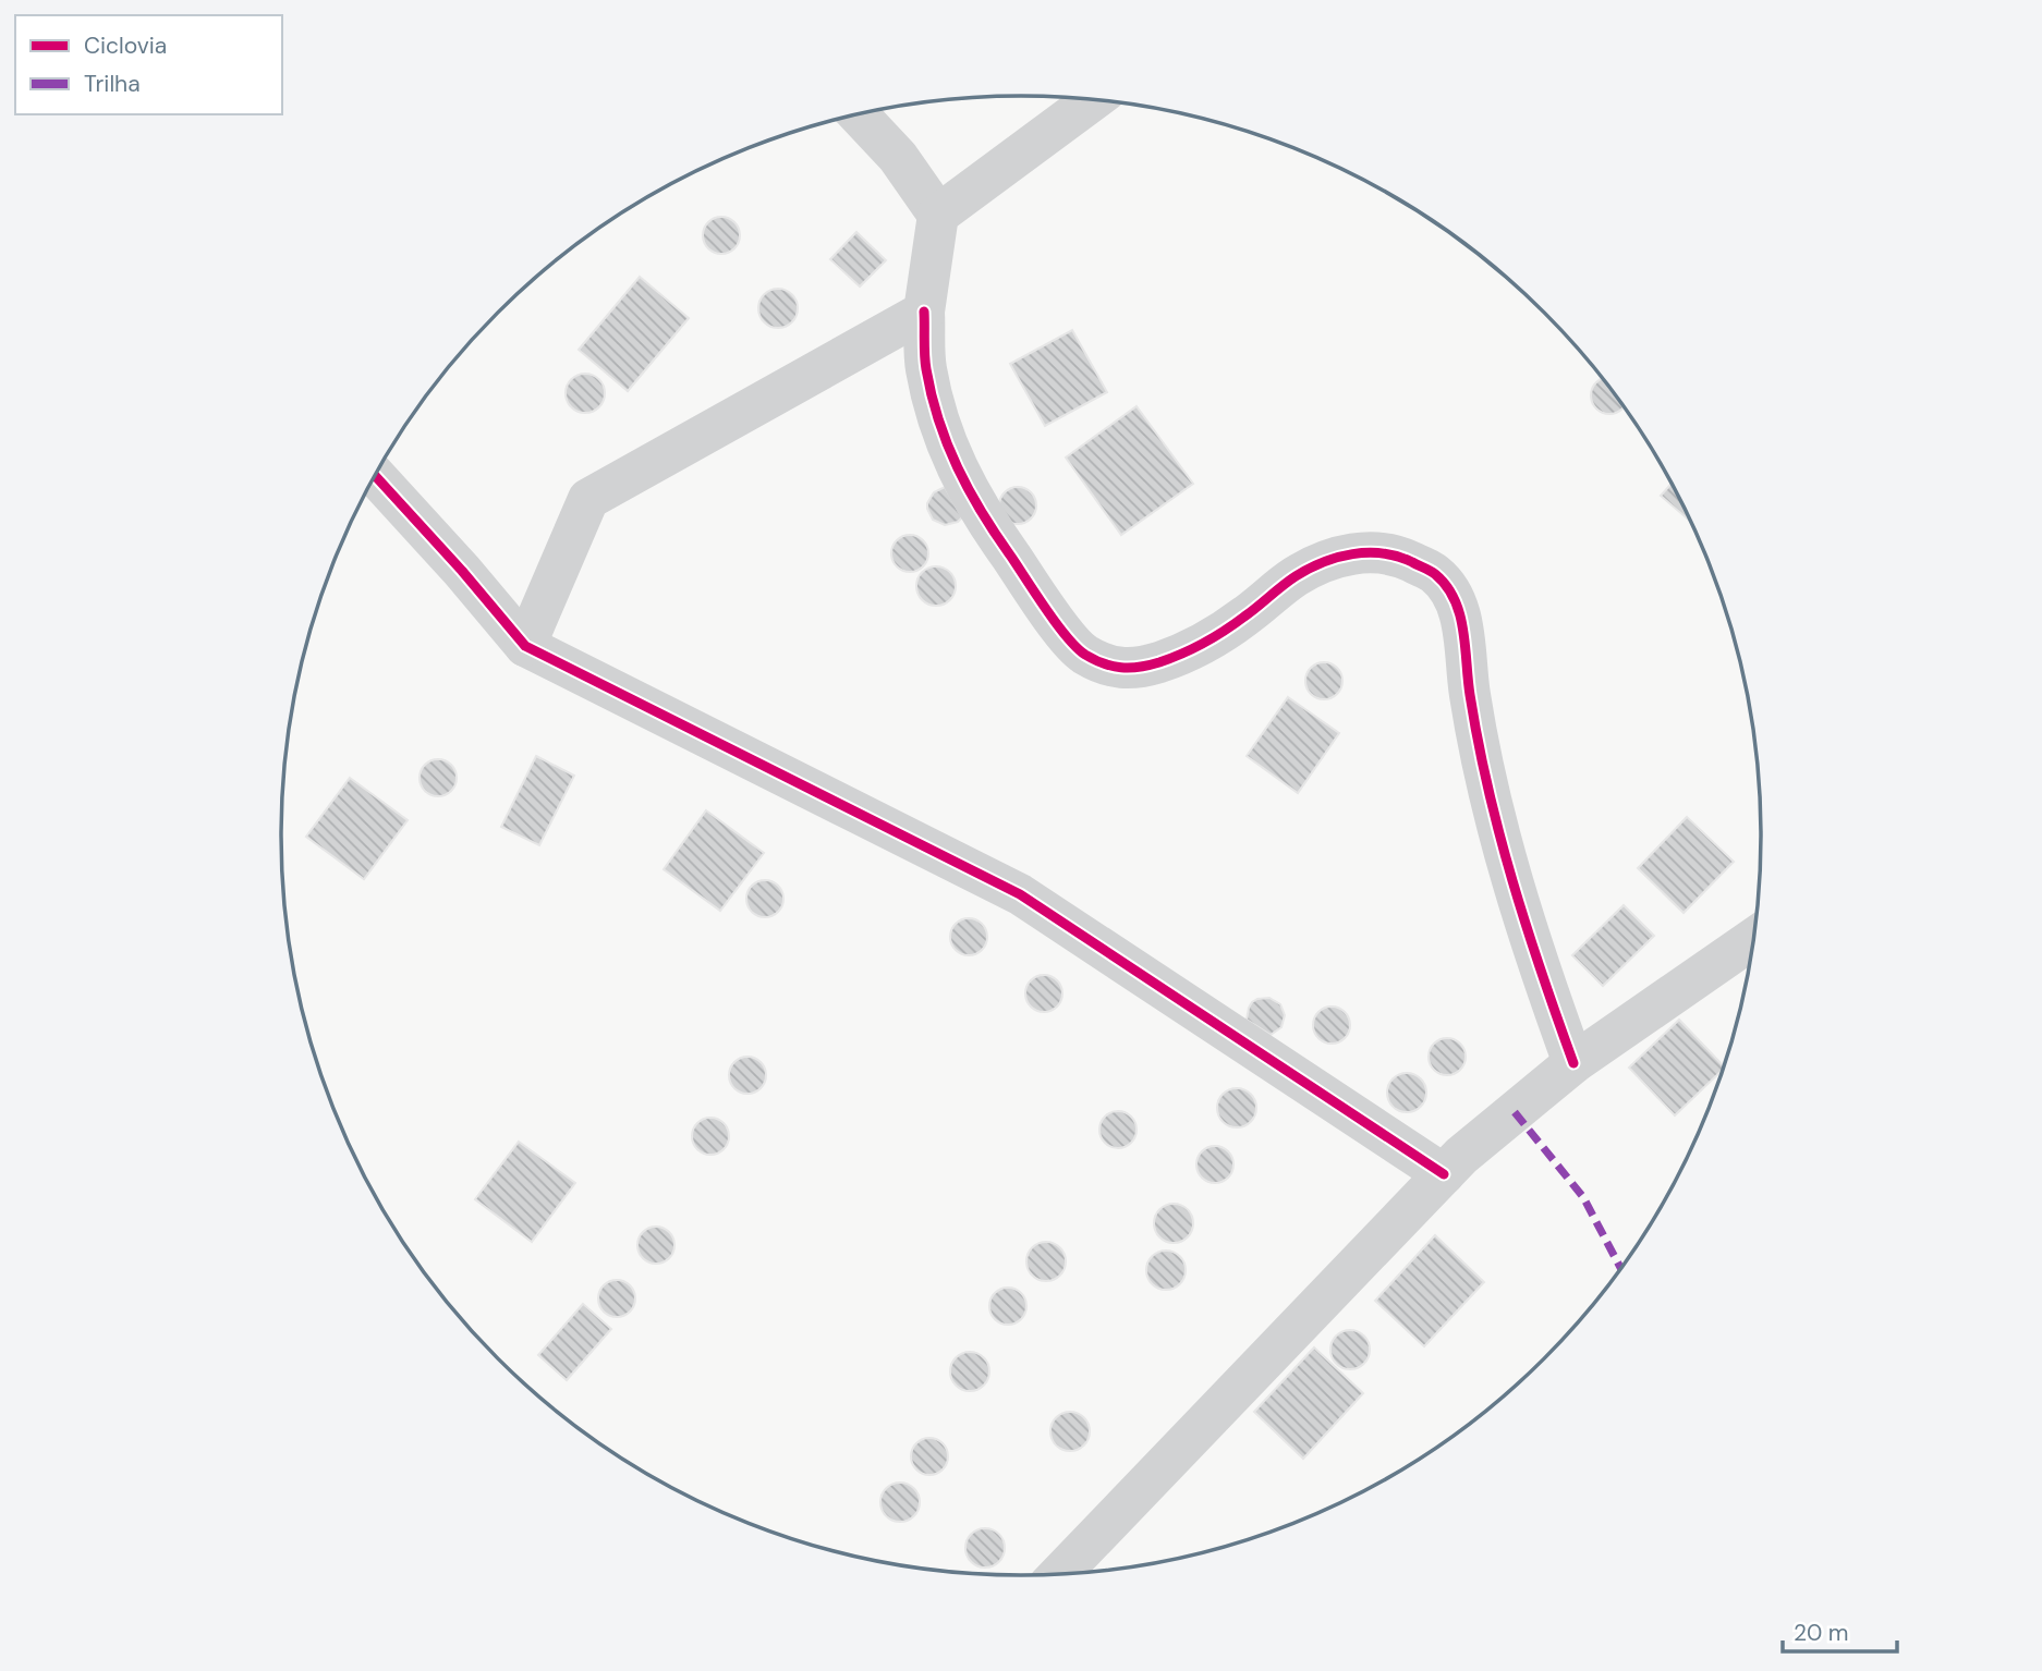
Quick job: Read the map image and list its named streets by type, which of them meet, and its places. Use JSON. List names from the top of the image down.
{
  "legend": ["Ciclovia", "Trilha"],
  "scale_bar": "20 m"
}
